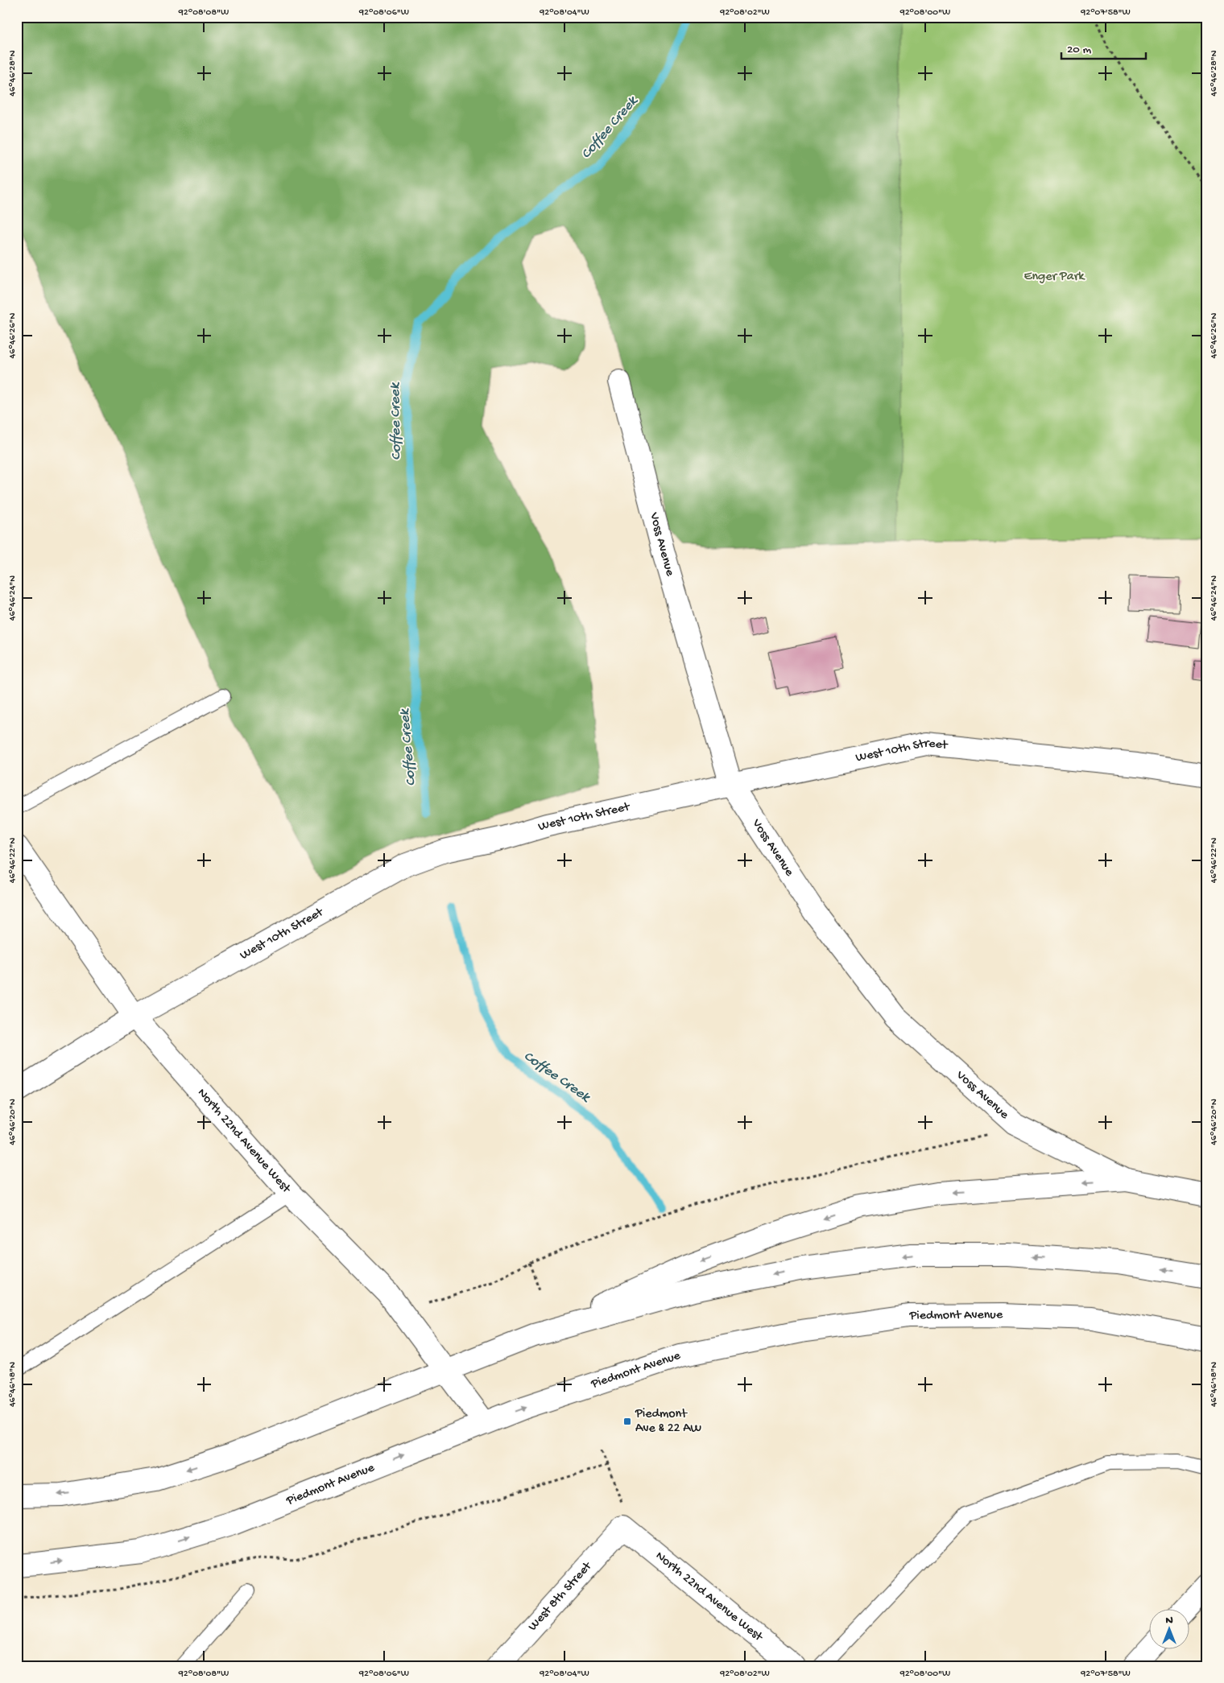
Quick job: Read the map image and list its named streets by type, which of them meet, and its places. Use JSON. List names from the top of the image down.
{
  "streets": {
    "main road": [
      "Voss Avenue",
      "West 10th Street",
      "North 22nd Avenue West",
      "Piedmont Avenue",
      "West 8th Street"
    ]
  },
  "crossings": [
    ["Voss Avenue", "West 10th Street"],
    ["West 10th Street", "North 22nd Avenue West"],
    ["North 22nd Avenue West", "Piedmont Avenue"],
    ["North 22nd Avenue West", "West 8th Street"]
  ],
  "water": ["Coffee Creek"],
  "parks": ["Enger Park"],
  "places": {
    "transit": ["Piedmont Ave & 22 AW"]
  },
  "scale_bar": "20 m",
  "north": "top",
  "coordinates": [
    "92°08'08\"W",
    "92°08'06\"W",
    "92°08'04\"W",
    "92°08'02\"W",
    "92°08'00\"W",
    "92°07'58\"W",
    "46°46'28\"N",
    "46°46'26\"N",
    "46°46'24\"N",
    "46°46'22\"N",
    "46°46'20\"N",
    "46°46'18\"N"
  ]
}
